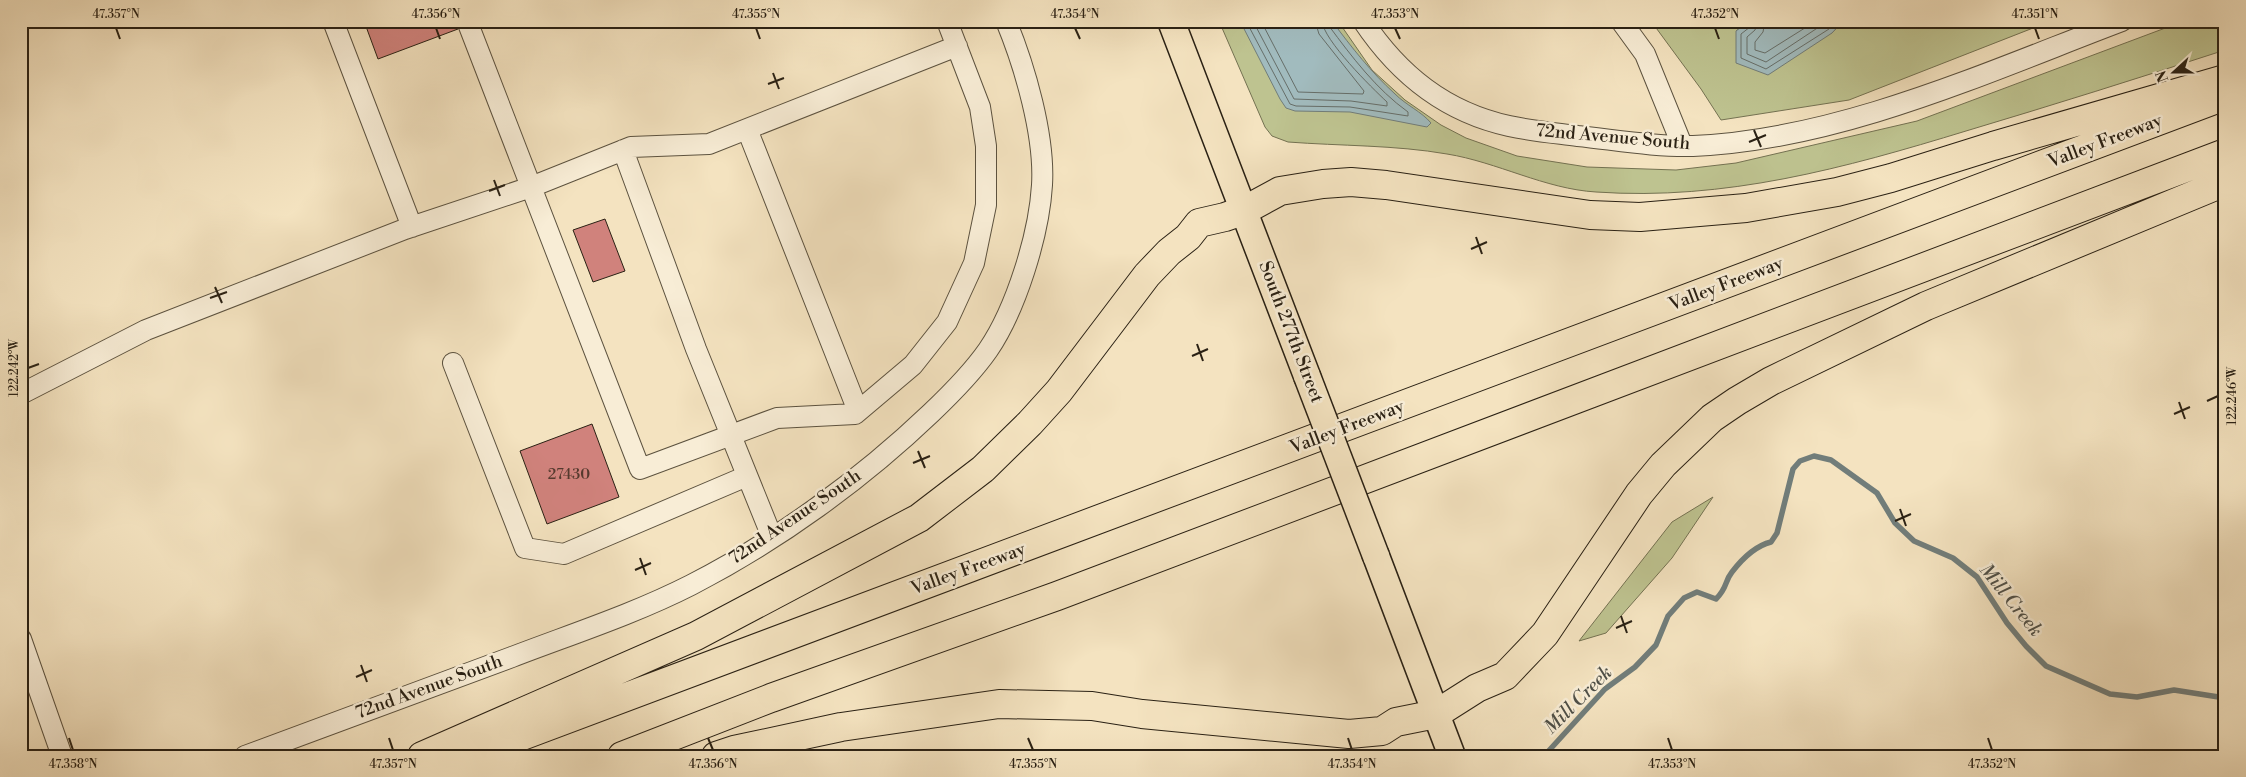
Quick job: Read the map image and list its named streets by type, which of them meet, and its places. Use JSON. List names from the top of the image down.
{
  "streets": {
    "highway": ["Valley Freeway"],
    "main road": ["South 277th Street"],
    "street": ["72nd Avenue South"]
  },
  "water": ["Mill Creek"],
  "house_numbers": ["27430"],
  "north": "left",
  "coordinates": [
    "47.357°N",
    "47.356°N",
    "47.355°N",
    "47.354°N",
    "47.353°N",
    "47.352°N",
    "47.351°N",
    "122.242°W",
    "122.246°W",
    "47.358°N"
  ]
}
